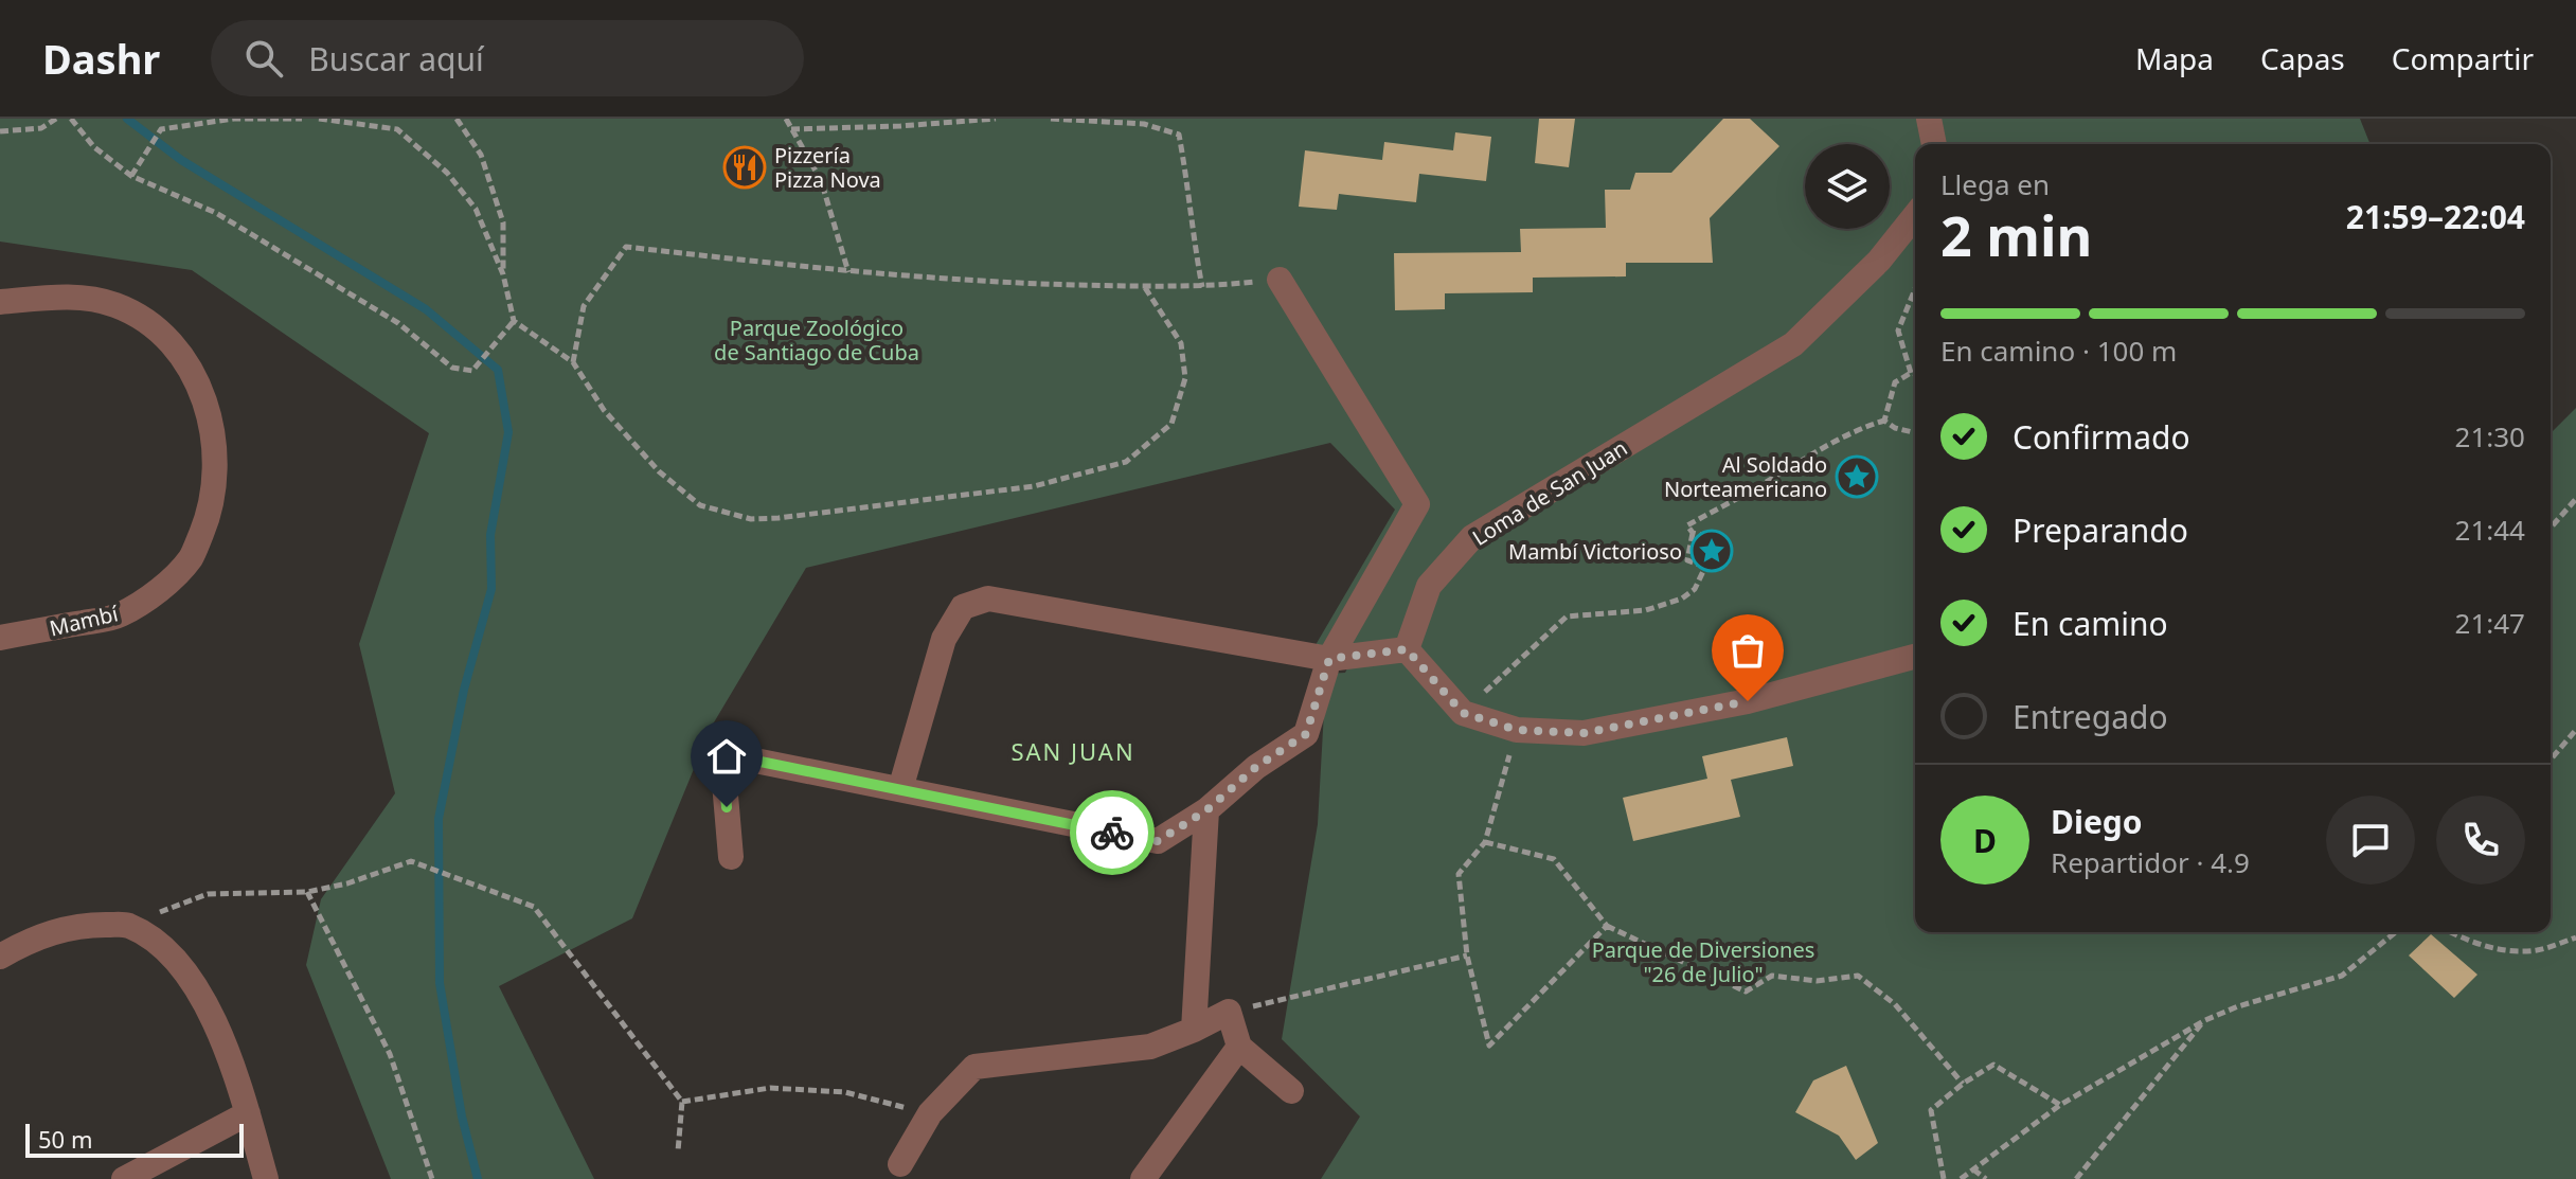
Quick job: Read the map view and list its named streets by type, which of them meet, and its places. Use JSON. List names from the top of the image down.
{
  "streets": {
    "street": ["Loma de San Juan", "Mambí"]
  },
  "districts": ["SAN JUAN"],
  "parks": ["Parque Zoológico de Santiago de Cuba", "Parque de Diversiones \"26 de Julio\""],
  "places": {
    "restaurant": ["Pizzería Pizza Nova"],
    "place": ["Al Soldado Norteamericano", "Mambí Victorioso"]
  },
  "scale_bar": "50 m",
  "page": {
    "header": "Dashr",
    "search": "Buscar aquí",
    "nav": ["Mapa", "Capas", "Compartir"],
    "heading": ["2 min", "Llega en", "21:59–22:04"],
    "panel": ["Diego", "Repartidor · 4.9"],
    "bar": "En camino · 100 m",
    "list": [
      ["Confirmado", "21:30"],
      ["Preparando", "21:44"],
      ["En camino", "21:47"],
      "Entregado"
    ],
    "round": "D",
    "scale": "50 m"
  }
}
